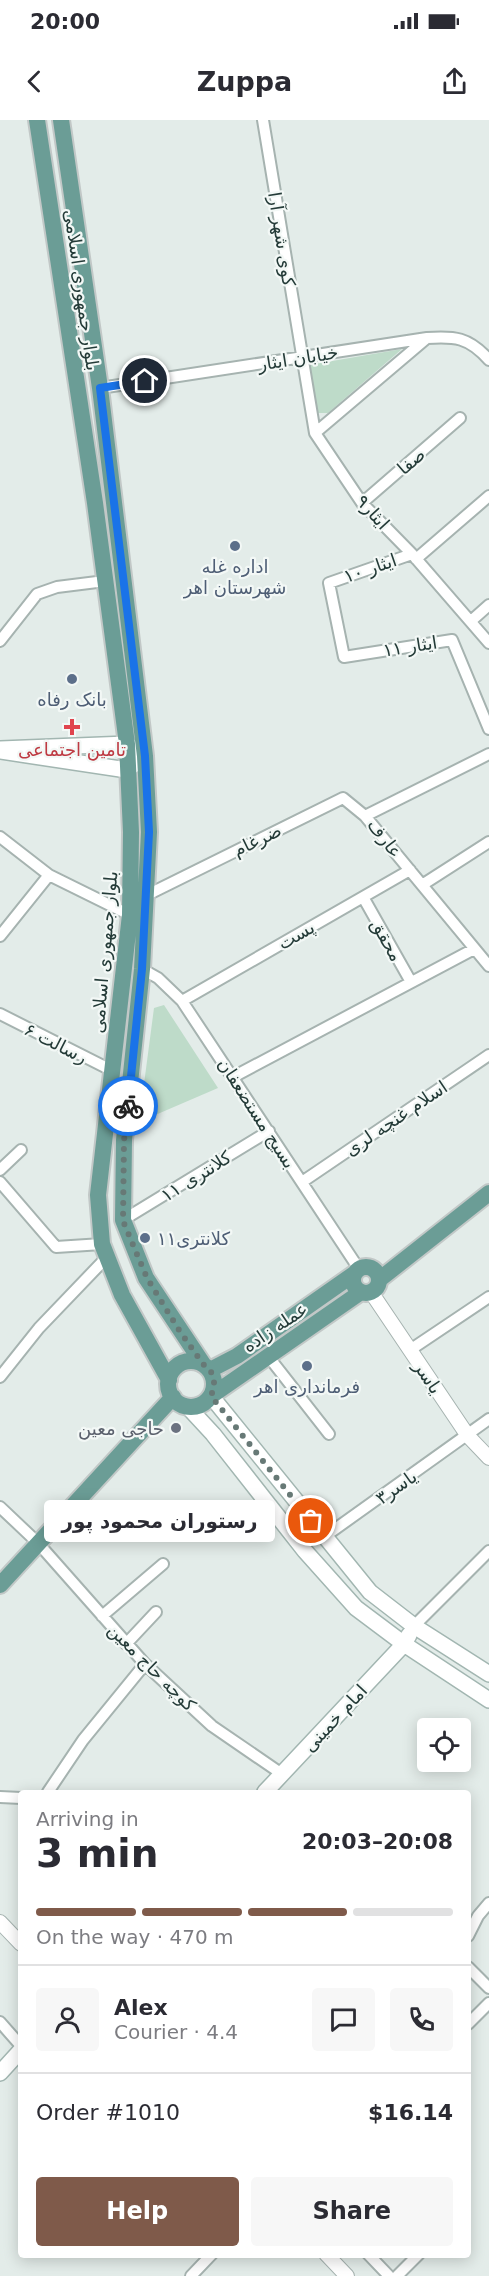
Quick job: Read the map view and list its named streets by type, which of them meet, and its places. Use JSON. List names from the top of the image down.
{
  "streets": {
    "main road": ["بلوار جمهوری اسلامی", "عمله زاده", "امام خمینی"],
    "street": [
      "کوی شهر آرا",
      "خیابان ایثار",
      "صفا",
      "ایثار۹",
      "ایثار ۱۰",
      "ایثار ۱۱",
      "عارف",
      "ضرغام",
      "پست",
      "محقق",
      "رسالت ۶",
      "بسیج مستضعفان",
      "اسلام غنچه لری",
      "کلانتری ۱۱",
      "یاسر",
      "یاسر۳",
      "کوچه حاج معین"
    ]
  },
  "crossings": [
    ["کوی شهر آرا", "خیابان ایثار"],
    ["کوی شهر آرا", "ایثار۹"],
    ["بلوار جمهوری اسلامی", "خیابان ایثار"],
    ["بلوار جمهوری اسلامی", "ضرغام"],
    ["بلوار جمهوری اسلامی", "رسالت ۶"],
    ["بلوار جمهوری اسلامی", "بسیج مستضعفان"],
    ["بلوار جمهوری اسلامی", "کلانتری ۱۱"],
    ["بلوار جمهوری اسلامی", "عمله زاده"],
    ["خیابان ایثار", "ایثار۹"],
    ["صفا", "ایثار۹"],
    ["ایثار۹", "ایثار ۱۰"],
    ["ایثار ۱۰", "ایثار ۱۱"],
    ["عارف", "ضرغام"],
    ["عارف", "پست"],
    ["پست", "محقق"],
    ["پست", "بسیج مستضعفان"],
    ["بسیج مستضعفان", "اسلام غنچه لری"],
    ["بسیج مستضعفان", "کلانتری ۱۱"],
    ["بسیج مستضعفان", "عمله زاده"],
    ["بسیج مستضعفان", "یاسر"],
    ["عمله زاده", "یاسر"],
    ["یاسر", "یاسر۳"],
    ["کوچه حاج معین", "امام خمینی"]
  ],
  "places": {
    "other": [
      "اداره غله شهرستان اهر",
      "بانک رفاه",
      "کلانتری۱۱",
      "فرمانداری اهر",
      "حاجی معین",
      "رستوران محمود پور"
    ],
    "health": ["تامین اجتماعی"]
  },
  "page": {
    "status": "20:00",
    "header": "Zuppa",
    "bubble": "رستوران محمود پور",
    "heading": ["3 min", "Arriving in", "20:03–20:08"],
    "panel": [
      "Alex",
      "Courier · 4.4",
      "Order #1010",
      "$16.14"
    ],
    "bar": "On the way · 470 m",
    "buttons": ["Help", "Share"]
  }
}
